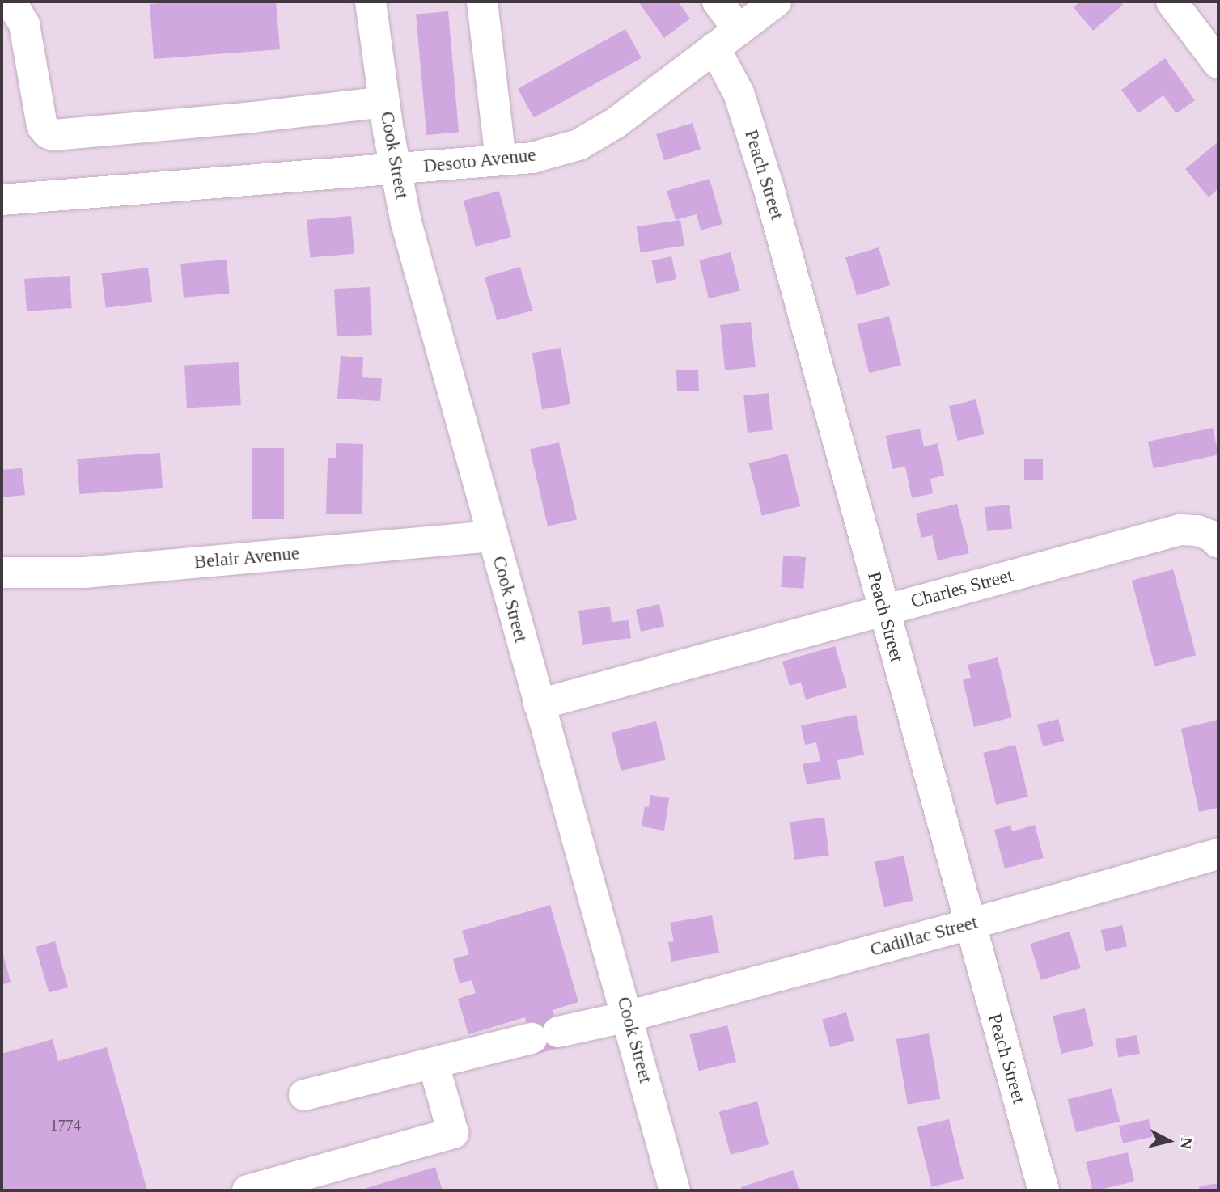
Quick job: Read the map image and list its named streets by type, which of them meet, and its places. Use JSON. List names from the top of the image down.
{
  "streets": {
    "street": [
      "Cook Street",
      "Desoto Avenue",
      "Peach Street",
      "Belair Avenue",
      "Charles Street",
      "Cadillac Street"
    ]
  },
  "crossings": [
    ["Cook Street", "Desoto Avenue"],
    ["Cook Street", "Belair Avenue"],
    ["Cook Street", "Charles Street"],
    ["Cook Street", "Cadillac Street"],
    ["Desoto Avenue", "Peach Street"],
    ["Peach Street", "Charles Street"],
    ["Peach Street", "Cadillac Street"]
  ],
  "house_numbers": ["1774"],
  "north": "right"
}
